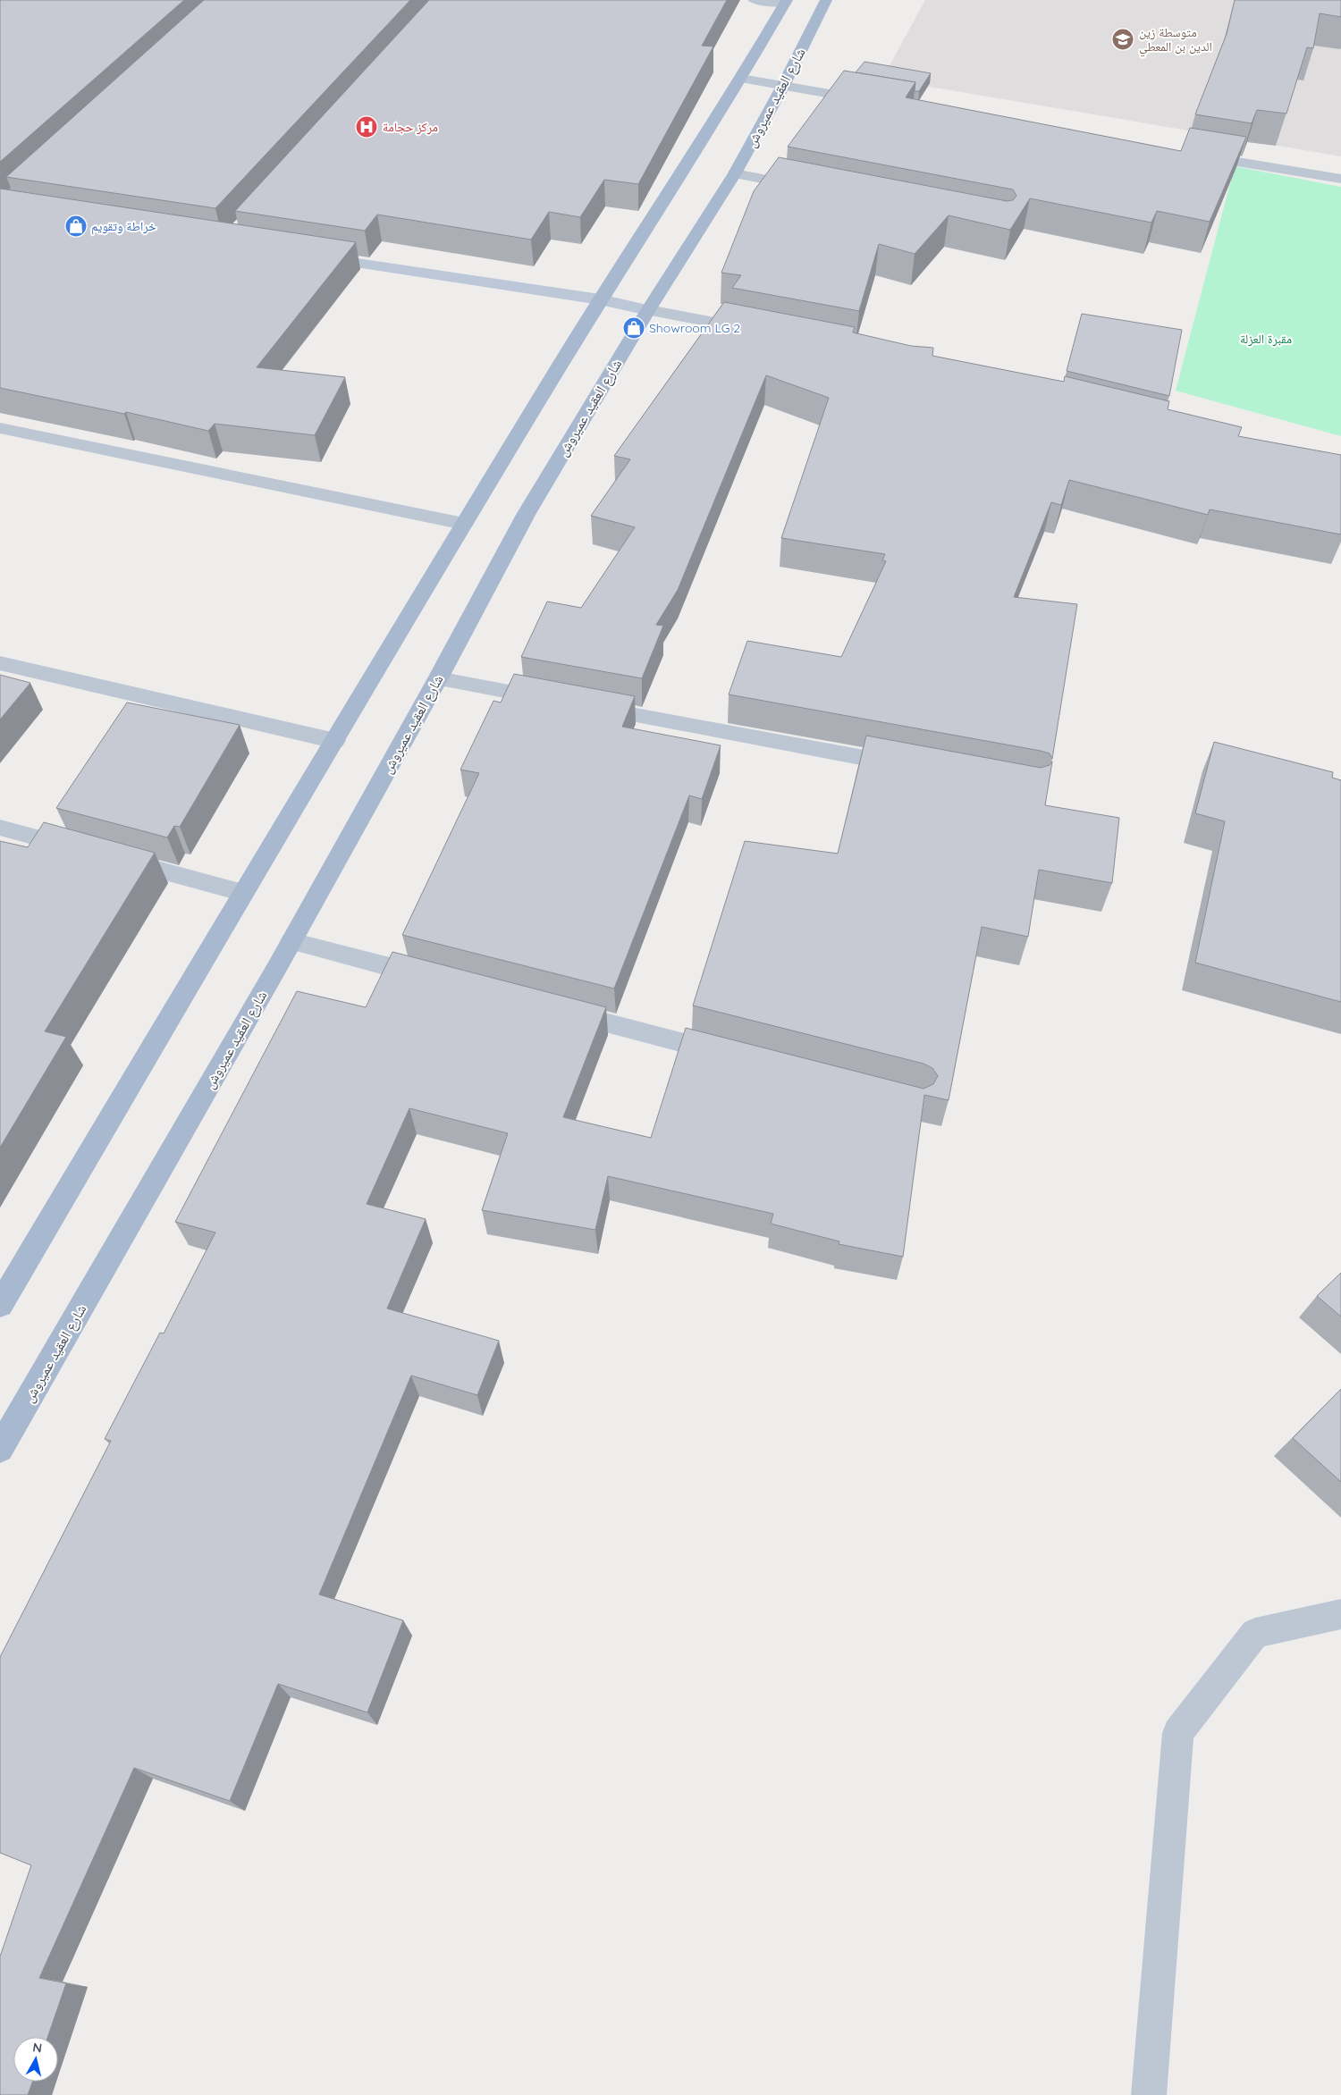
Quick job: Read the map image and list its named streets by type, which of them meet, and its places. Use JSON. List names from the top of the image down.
{
  "streets": {
    "main road": ["شارع العقيد عميروش"]
  },
  "parks": ["مقبرة العزلة"],
  "places": {
    "school or university": ["متوسطة زين الدين بن المعطي"],
    "hospital": ["مركز حجامة"],
    "shop": ["خراطة وتقويم", "Showroom LG 2"]
  },
  "north": "top"
}
